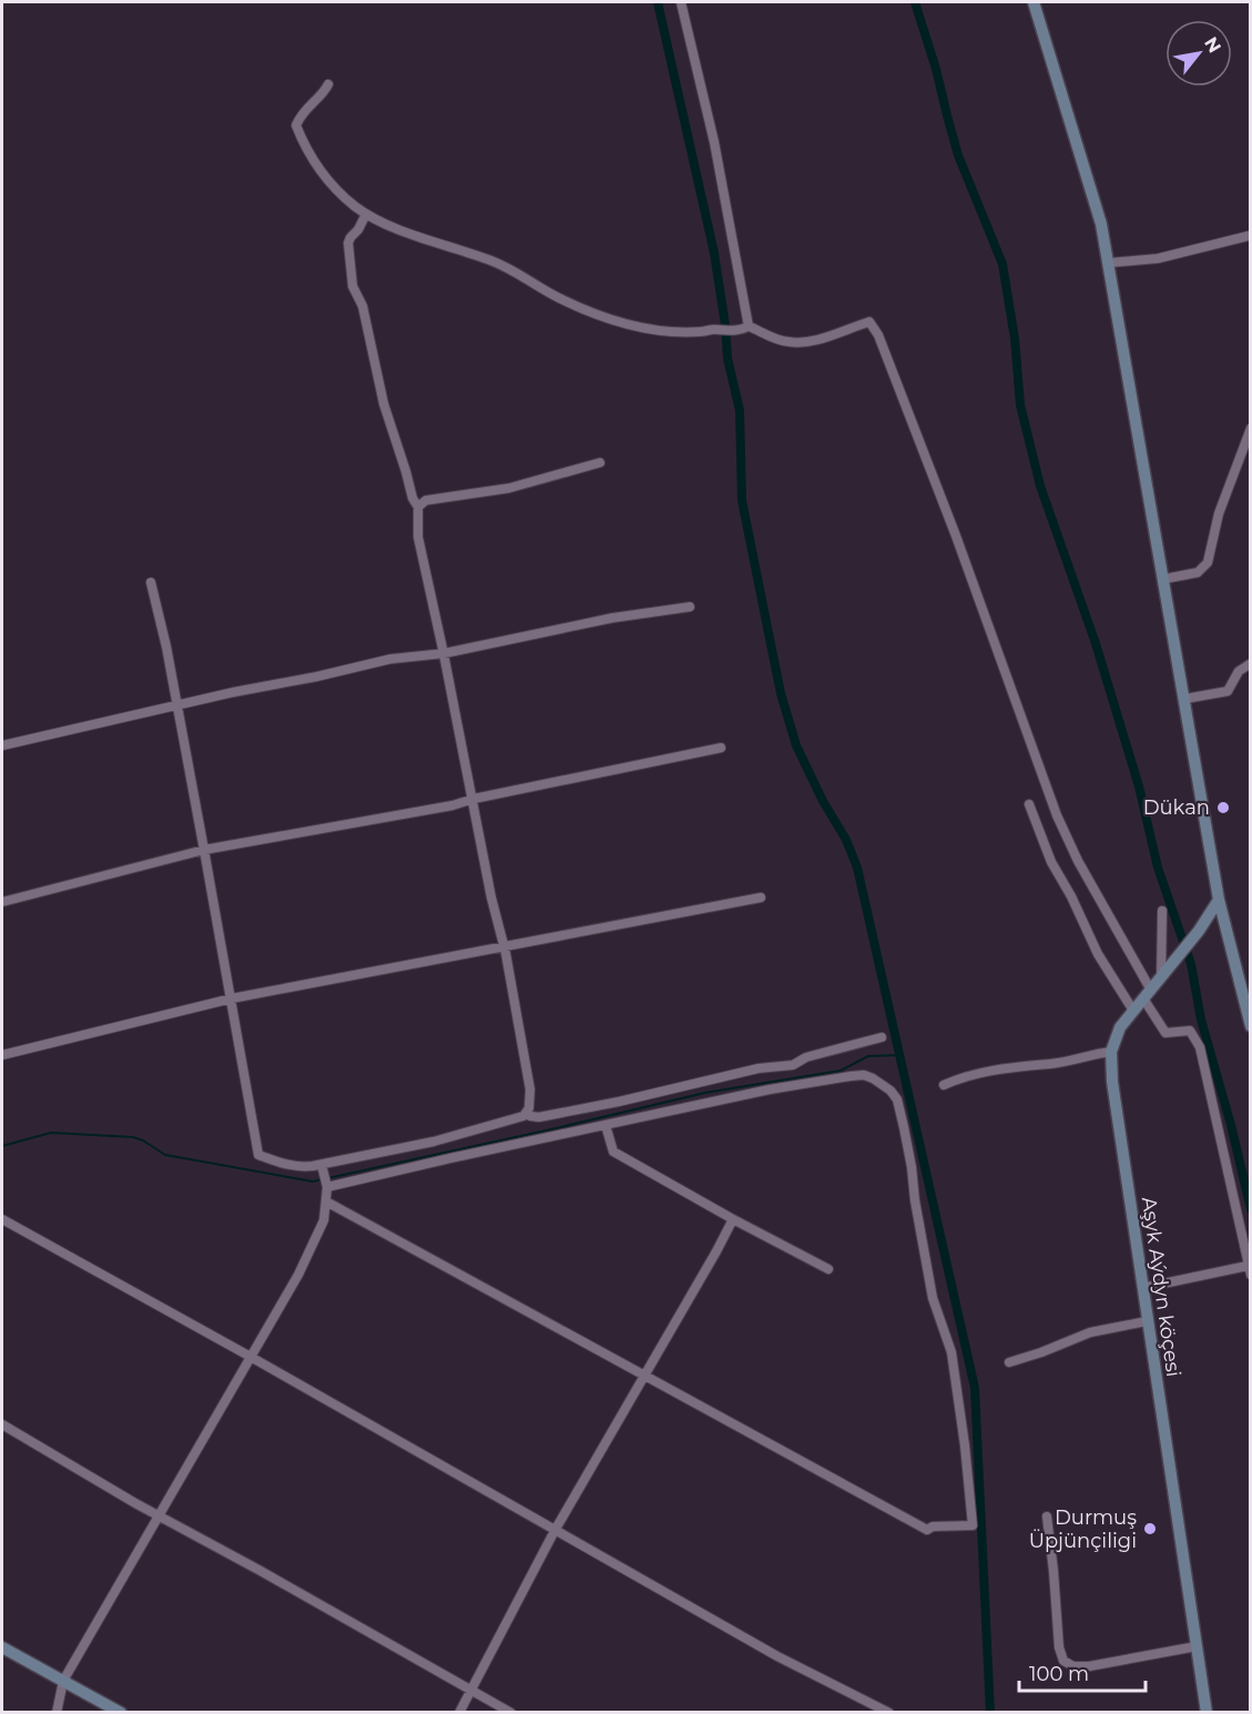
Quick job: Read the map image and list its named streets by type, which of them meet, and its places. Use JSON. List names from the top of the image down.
{
  "streets": {
    "main road": ["Aşyk Aýdyn köçesi"]
  },
  "places": ["Dükan", "Durmuş Üpjünçiligi"],
  "scale_bar": "100 m",
  "north": "top right"
}
